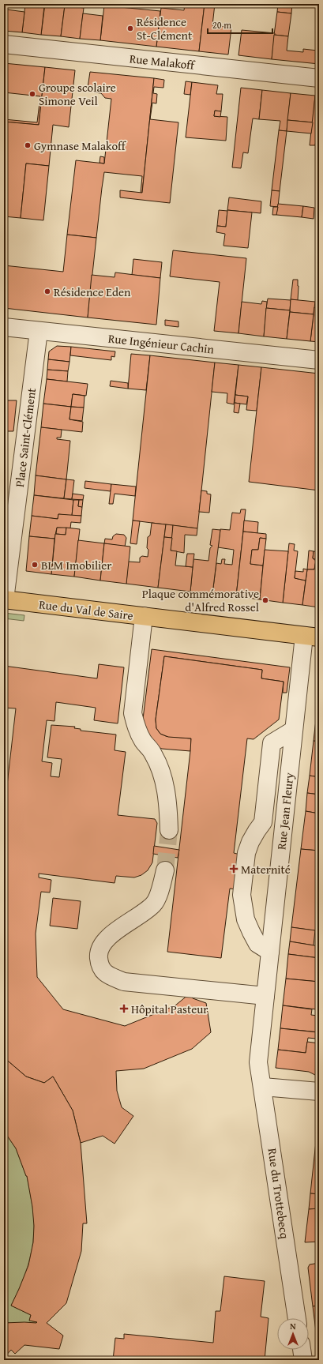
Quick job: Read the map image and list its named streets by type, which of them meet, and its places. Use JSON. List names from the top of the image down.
{
  "streets": {
    "main road": ["Rue du Val de Saire"],
    "street": [
      "Rue Malakoff",
      "Rue Ingénieur Cachin",
      "Place Saint-Clément",
      "Rue Jean Fleury",
      "Rue du Trottebecq"
    ]
  },
  "crossings": [
    ["Rue Ingénieur Cachin", "Place Saint-Clément"],
    ["Place Saint-Clément", "Rue du Val de Saire"],
    ["Rue du Val de Saire", "Rue Jean Fleury"],
    ["Rue Jean Fleury", "Rue du Trottebecq"]
  ],
  "places": {
    "other": [
      "Résidence St-Clément",
      "Groupe scolaire Simone Veil",
      "Gymnase Malakoff",
      "Résidence Eden",
      "BLM Imobilier",
      "Plaque commémorative d'Alfred Rossel"
    ],
    "health": ["Maternité", "Hôpital Pasteur"]
  },
  "scale_bar": "20 m",
  "north": "top"
}
